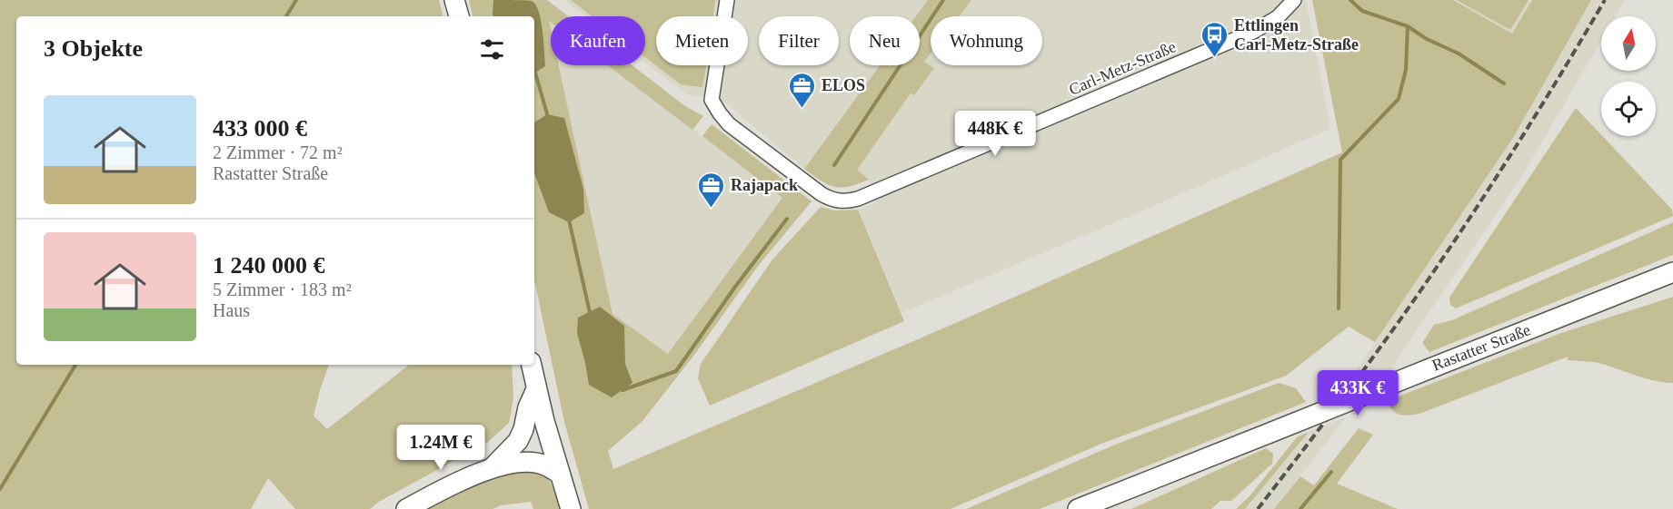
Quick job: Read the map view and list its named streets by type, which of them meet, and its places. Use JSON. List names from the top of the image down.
{
  "streets": {
    "main road": ["Rastatter Straße"],
    "street": ["Carl-Metz-Straße"]
  },
  "places": {
    "bus stop": ["Ettlingen Carl-Metz-Straße"],
    "office": ["ELOS", "Rajapack"]
  },
  "north": "top",
  "page": {
    "chip": [
      "Kaufen",
      "Mieten",
      "Filter",
      "Neu",
      "Wohnung"
    ],
    "heading": "3 Objekte",
    "list": [
      {
        "name": "433 000 €",
        "note": "2 Zimmer · 72 m² · Rastatter Straße"
      },
      {
        "name": "1 240 000 €",
        "note": "5 Zimmer · 183 m² · Haus"
      }
    ],
    "price": ["448K €", "433K €", "1.24M €"]
  }
}
